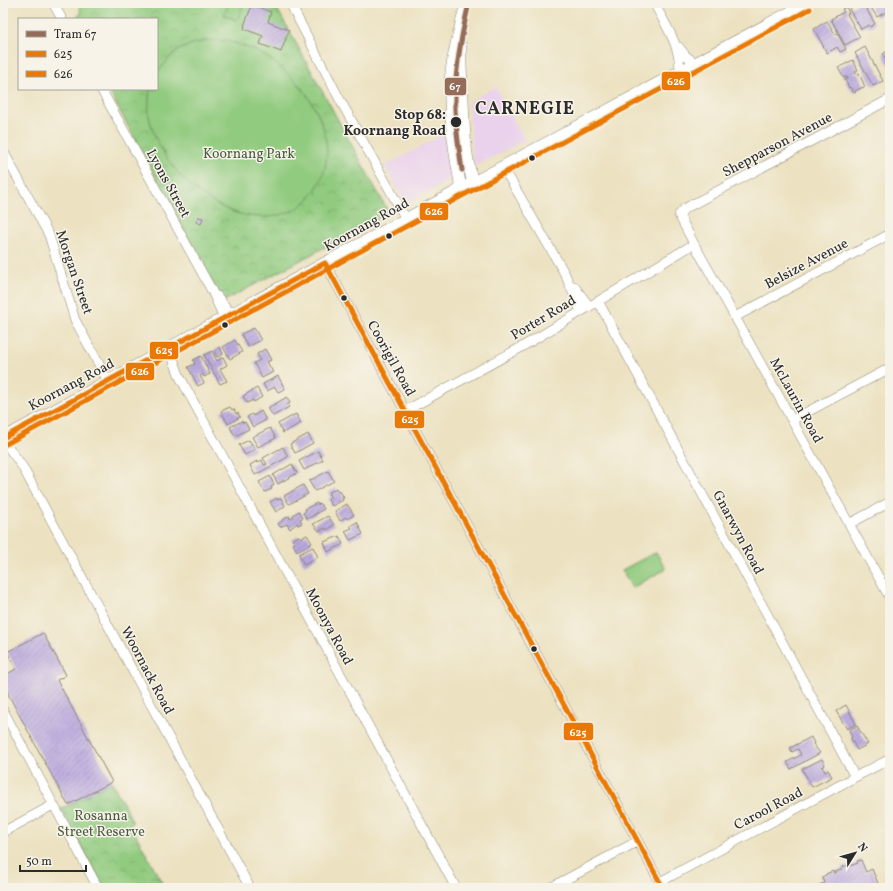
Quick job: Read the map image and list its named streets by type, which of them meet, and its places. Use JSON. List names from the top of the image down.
{
  "streets": {
    "street": [
      "Shepparson Avenue",
      "Lyons Street",
      "Koornang Road",
      "Belsize Avenue",
      "Morgan Street",
      "Porter Road",
      "Coorigil Road",
      "McLaurin Road",
      "Gnarwyn Road",
      "Moonya Road",
      "Woornack Road",
      "Carool Road"
    ]
  },
  "crossings": [
    ["Shepparson Avenue", "McLaurin Road"],
    ["Lyons Street", "Koornang Road"],
    ["Koornang Road", "Morgan Street"],
    ["Koornang Road", "Coorigil Road"],
    ["Koornang Road", "Moonya Road"],
    ["Koornang Road", "Woornack Road"],
    ["Belsize Avenue", "McLaurin Road"],
    ["Porter Road", "Coorigil Road"],
    ["Porter Road", "McLaurin Road"],
    ["Porter Road", "Gnarwyn Road"],
    ["Coorigil Road", "Carool Road"],
    ["Gnarwyn Road", "Carool Road"]
  ],
  "districts": ["CARNEGIE"],
  "parks": ["Koornang Park", "Rosanna Street Reserve"],
  "places": ["Stop 68: Koornang Road"],
  "lines": ["tram line 67", "transit line 626", "transit line 625"],
  "legend": ["Tram 67", "625", "626"],
  "scale_bar": "50 m",
  "north": "top right"
}
